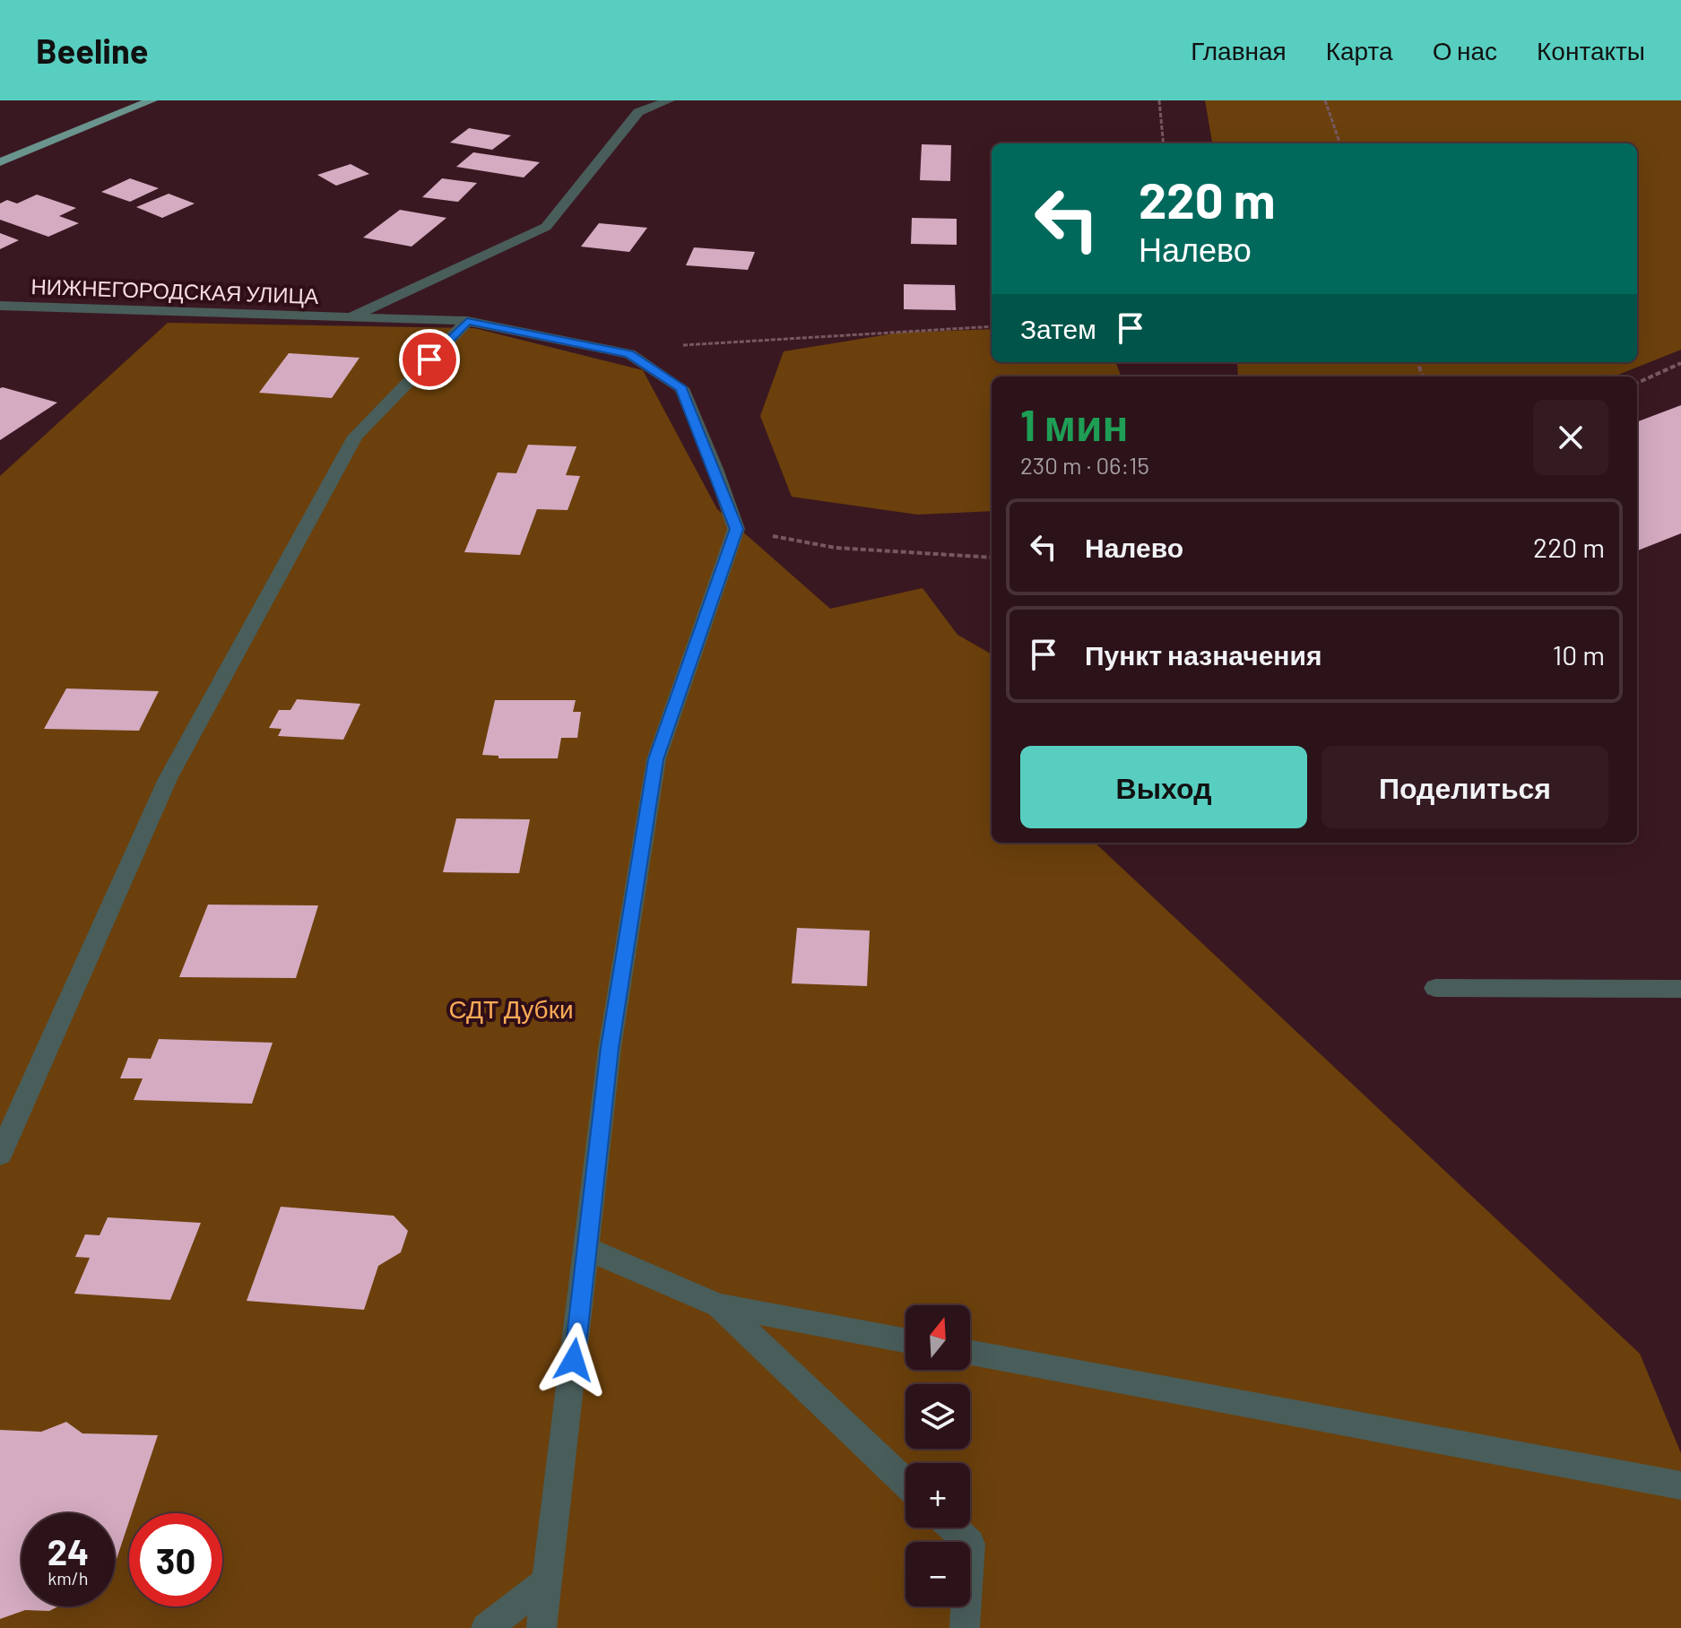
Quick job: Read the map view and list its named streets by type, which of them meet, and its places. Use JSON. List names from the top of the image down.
{
  "streets": {
    "street": ["НИЖНЕГОРОДСКАЯ УЛИЦА"]
  },
  "parks": ["СДТ Дубки"],
  "north": "top",
  "page": {
    "header": "Beeline",
    "nav": [
      "Главная",
      "Карта",
      "О нас",
      "Контакты"
    ],
    "turn": ["220 m", "Налево"],
    "then": "Затем",
    "heading": ["1 мин", "230 m · 06:15"],
    "list": [
      {
        "name": "Налево",
        "value": "220 m"
      },
      {
        "name": "Пункт назначения",
        "value": "10 m"
      }
    ],
    "buttons": ["Выход", "Поделиться"],
    "map_buttons": ["+", "−"],
    "speed": "24 km/h",
    "limit": "30"
  }
}
